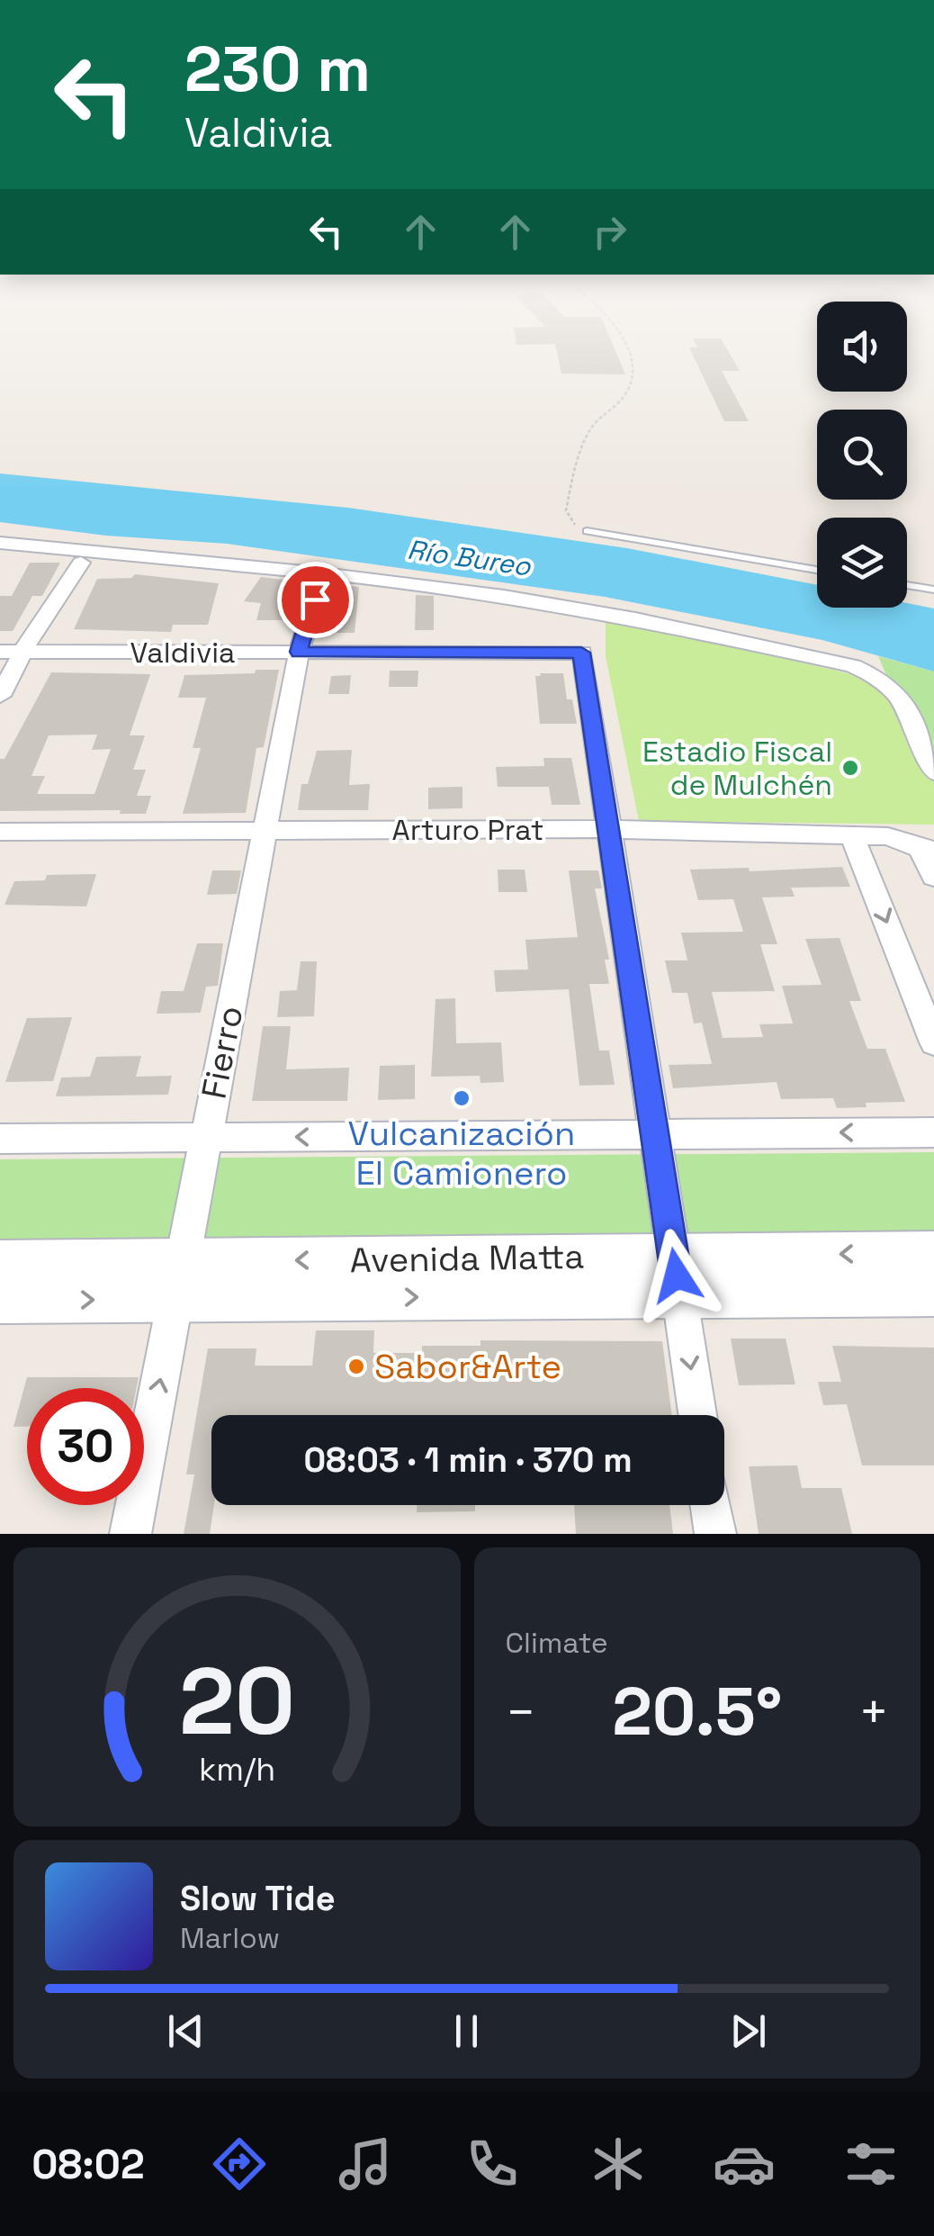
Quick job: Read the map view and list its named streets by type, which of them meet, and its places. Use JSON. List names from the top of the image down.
{
  "streets": {
    "main road": ["Avenida Matta"],
    "street": ["Valdivia", "Arturo Prat", "Fierro"]
  },
  "crossings": [
    ["Valdivia", "Arturo Prat"],
    ["Valdivia", "Fierro"],
    ["Arturo Prat", "Fierro"],
    ["Fierro", "Avenida Matta"]
  ],
  "water": ["Río Bureo"],
  "places": ["Estadio Fiscal de Mulchén", "Vulcanización El Camionero", "Sabor&Arte"],
  "page": {
    "turn": ["230 m", "Valdivia"],
    "limit": "30",
    "trip": "08:03 · 1 min · 370 m",
    "tile": "Climate",
    "heat": ["−", "20.5°", "+"],
    "song": ["Slow Tide", "Marlow"],
    "tabs": "08:02",
    "gauge": ["20", "km/h"]
  }
}
